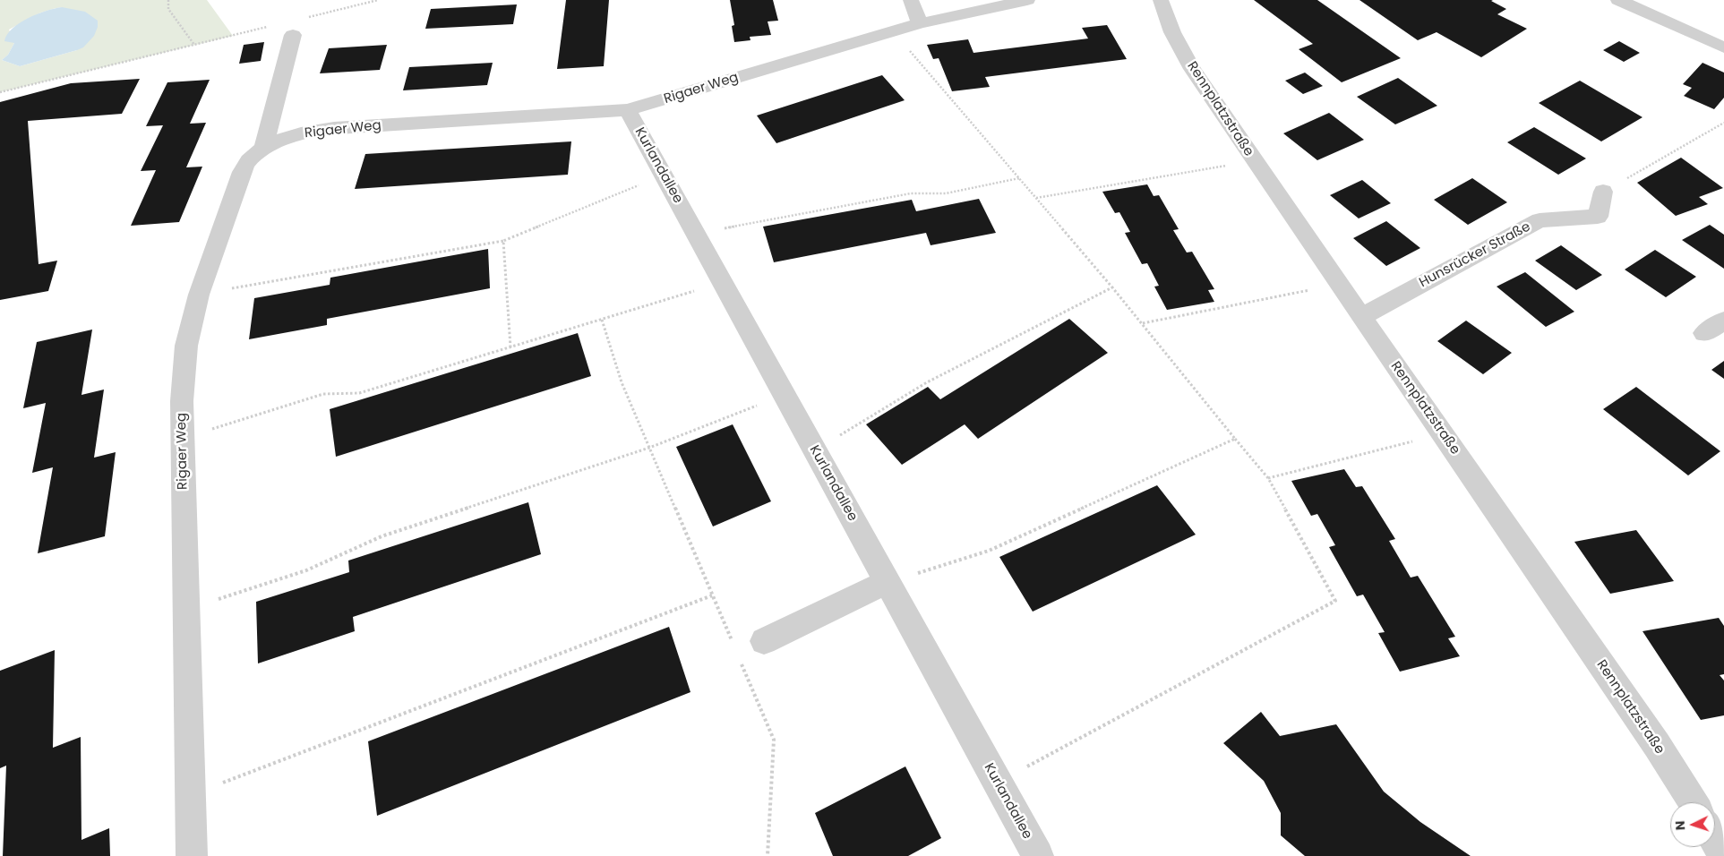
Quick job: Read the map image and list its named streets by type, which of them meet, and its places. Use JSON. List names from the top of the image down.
{
  "streets": {
    "street": [
      "Rigaer Weg",
      "Rennplatzstraße",
      "Kurlandallee",
      "Hunsrücker Straße"
    ]
  },
  "crossings": [
    ["Rigaer Weg", "Kurlandallee"],
    ["Rennplatzstraße", "Hunsrücker Straße"]
  ],
  "north": "left"
}
